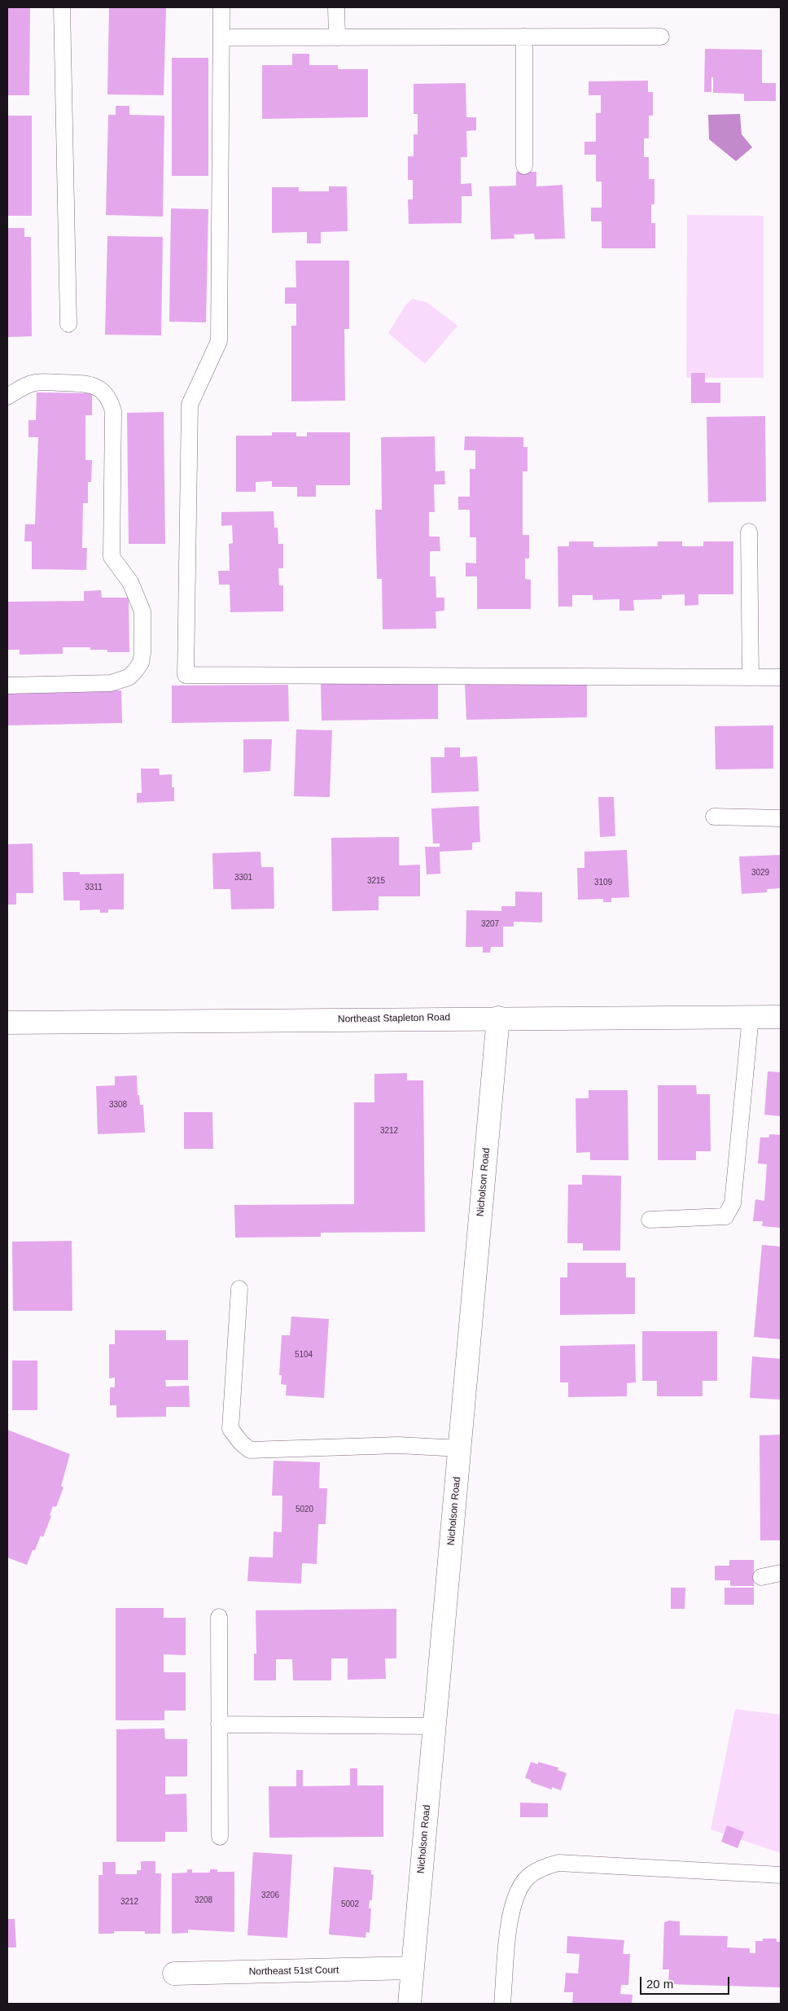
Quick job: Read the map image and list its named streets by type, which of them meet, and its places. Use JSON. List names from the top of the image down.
{
  "streets": {
    "street": ["Northeast Stapleton Road", "Nicholson Road", "Northeast 51st Court"]
  },
  "crossings": [
    ["Northeast Stapleton Road", "Nicholson Road"],
    ["Nicholson Road", "Northeast 51st Court"]
  ],
  "house_numbers": [
    "3029",
    "3301",
    "3215",
    "3109",
    "3311",
    "3207",
    "3308",
    "3212",
    "5104",
    "5020",
    "3206",
    "3208",
    "3212",
    "5002"
  ],
  "scale_bar": "20 m"
}
